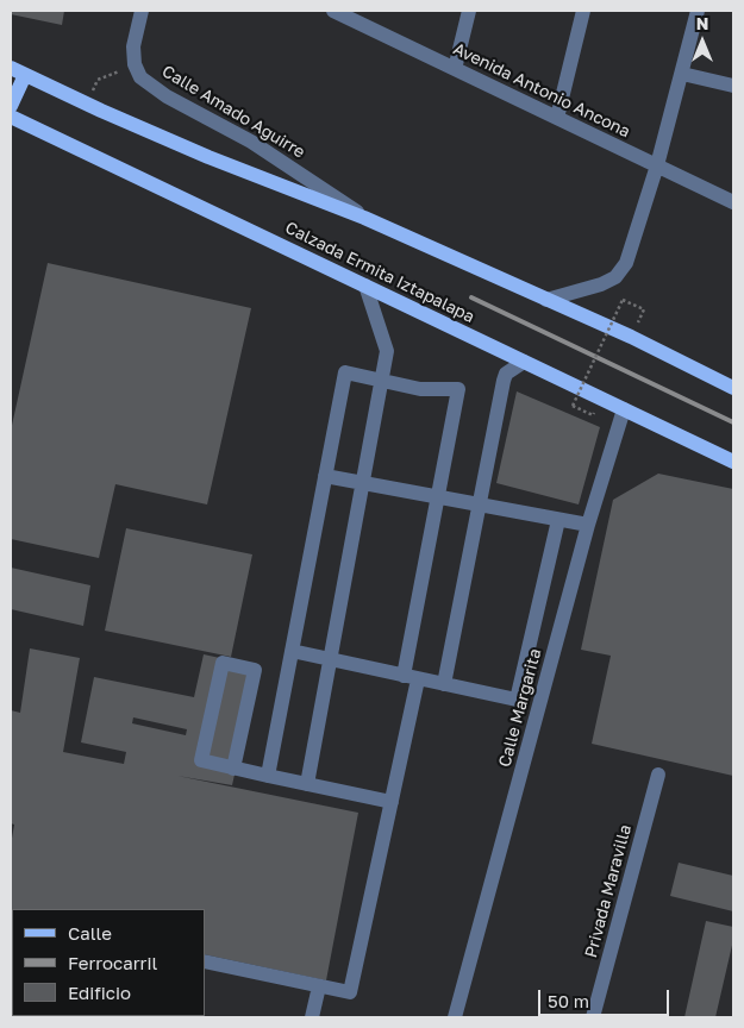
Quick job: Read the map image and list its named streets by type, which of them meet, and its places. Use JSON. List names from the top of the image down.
{
  "streets": {
    "main road": ["Calzada Ermita Iztapalapa"],
    "street": [
      "Avenida Antonio Ancona",
      "Calle Amado Aguirre",
      "Calle Margarita",
      "Privada Maravilla"
    ]
  },
  "crossings": [
    ["Calzada Ermita Iztapalapa", "Calle Margarita"]
  ],
  "legend": ["Calle", "Ferrocarril", "Edificio"],
  "scale_bar": "50 m",
  "north": "top"
}
